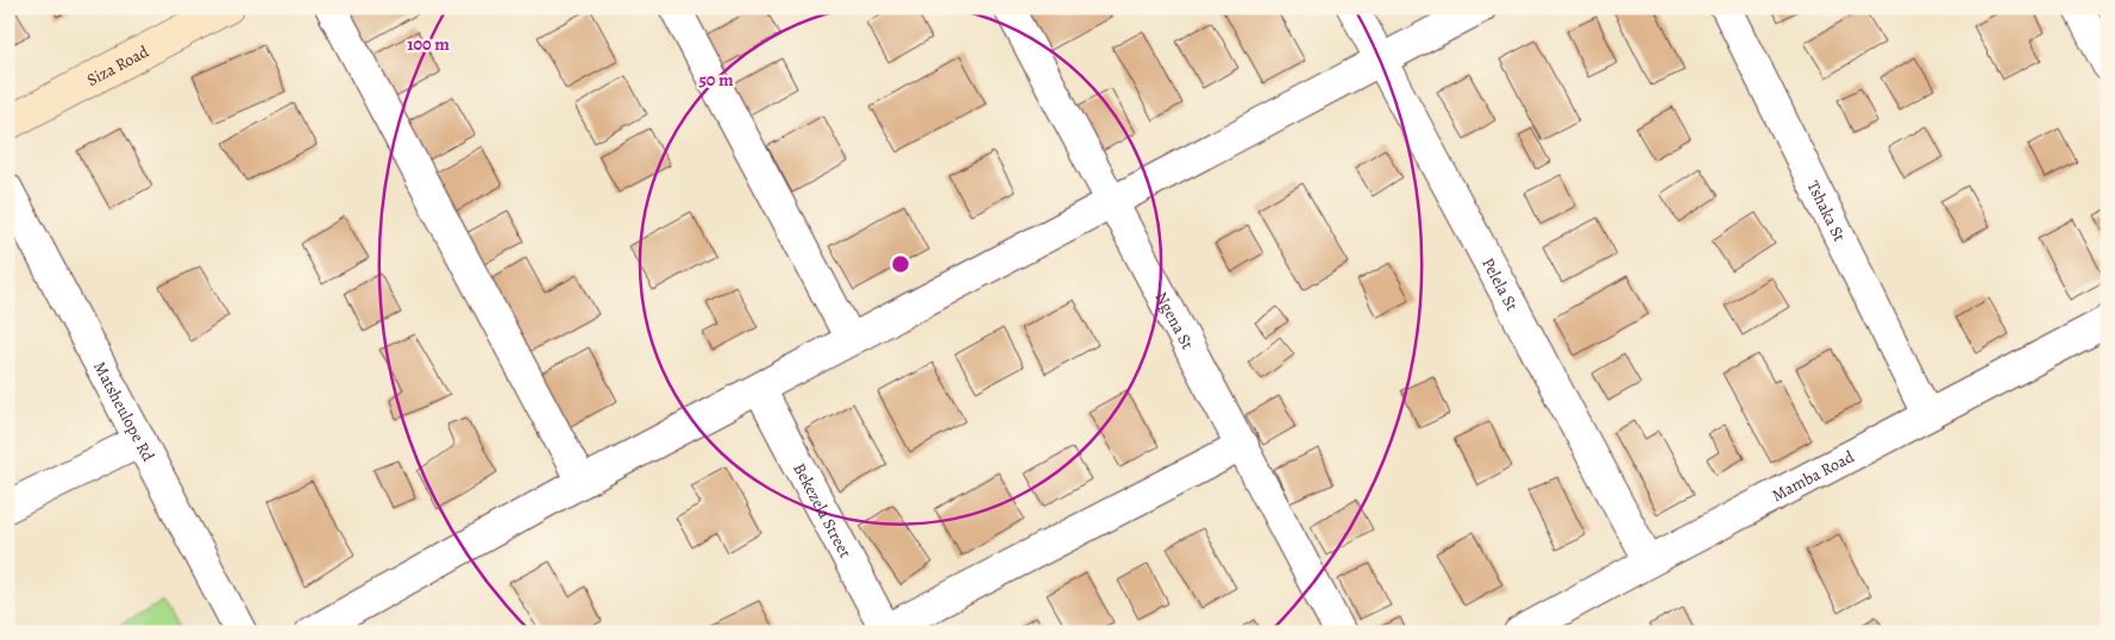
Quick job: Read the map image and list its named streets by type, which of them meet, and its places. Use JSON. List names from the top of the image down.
{
  "streets": {
    "street": [
      "Siza Road",
      "Tshaka St",
      "Pelela St",
      "Ngena St",
      "Matsheulope Rd",
      "Mamba Road",
      "Bekezela Street"
    ]
  },
  "crossings": [
    ["Tshaka St", "Mamba Road"],
    ["Pelela St", "Mamba Road"]
  ],
  "rings": ["100 m", "50 m"]
}
